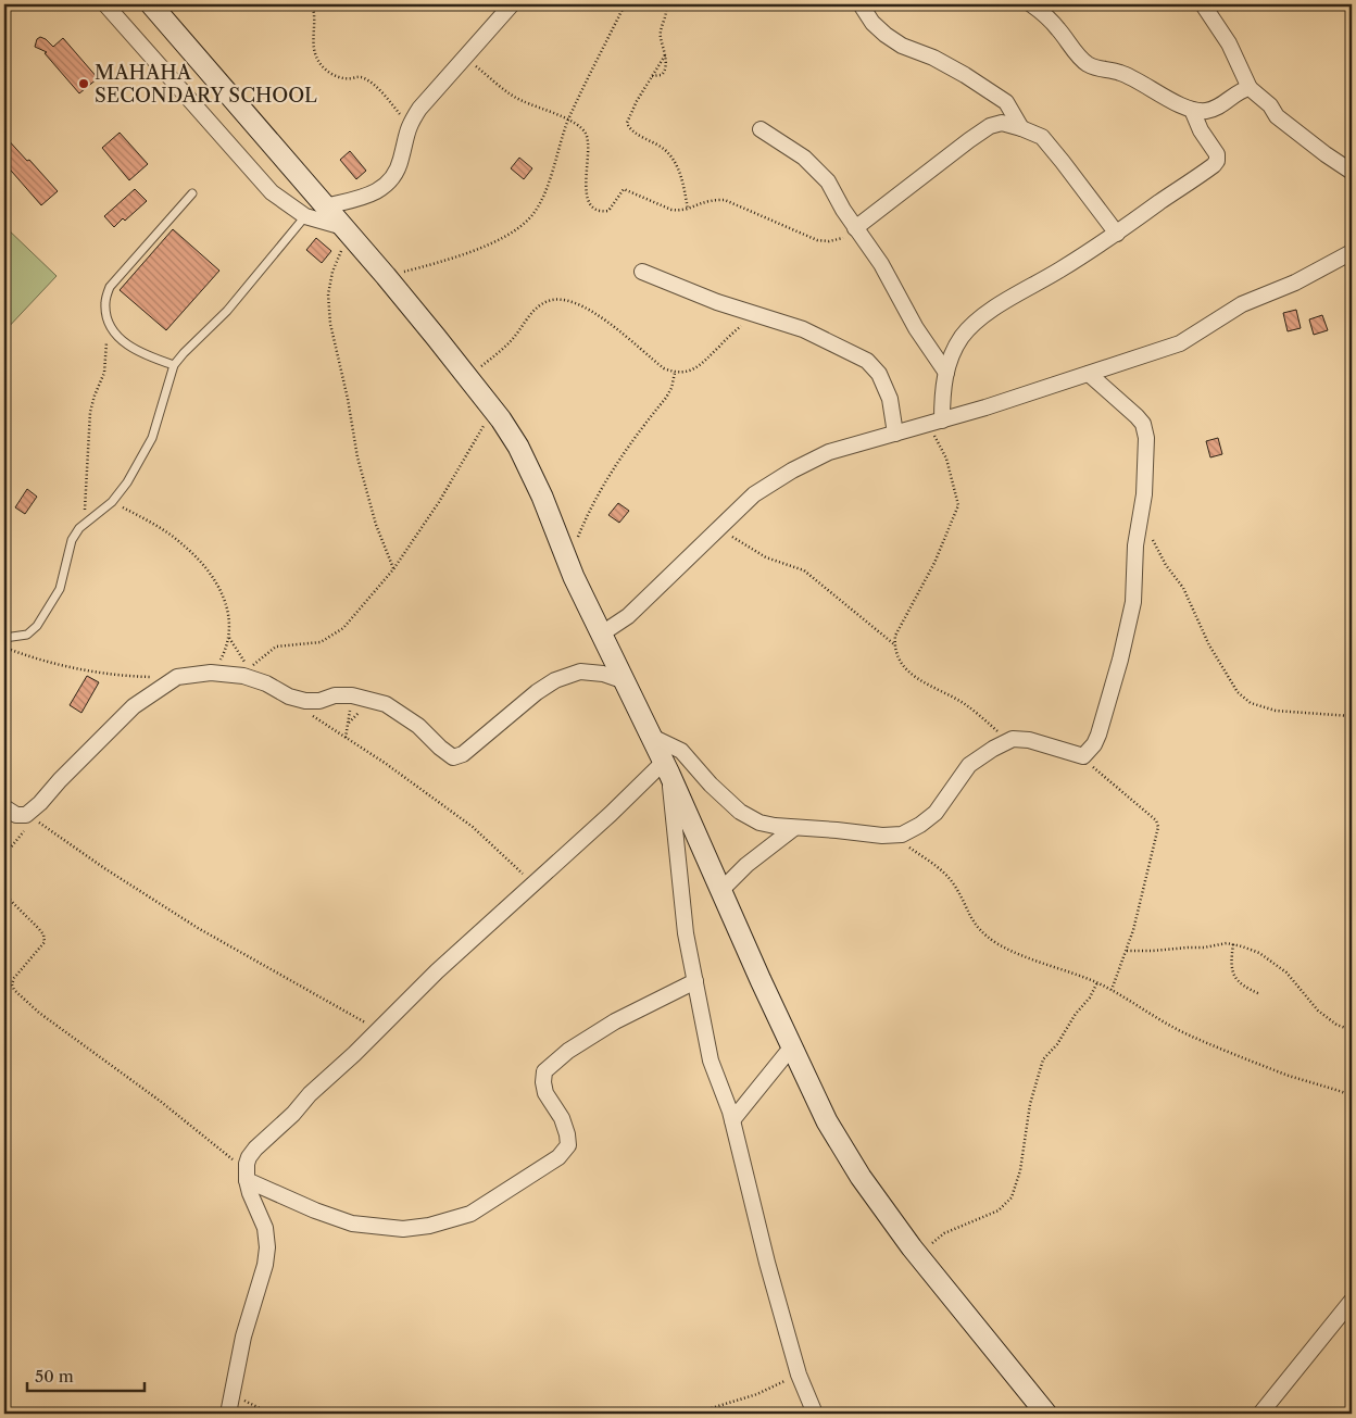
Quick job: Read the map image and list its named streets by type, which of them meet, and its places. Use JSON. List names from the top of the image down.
{
  "places": ["MAHAHA SECONDARY SCHOOL"],
  "scale_bar": "50 m"
}
